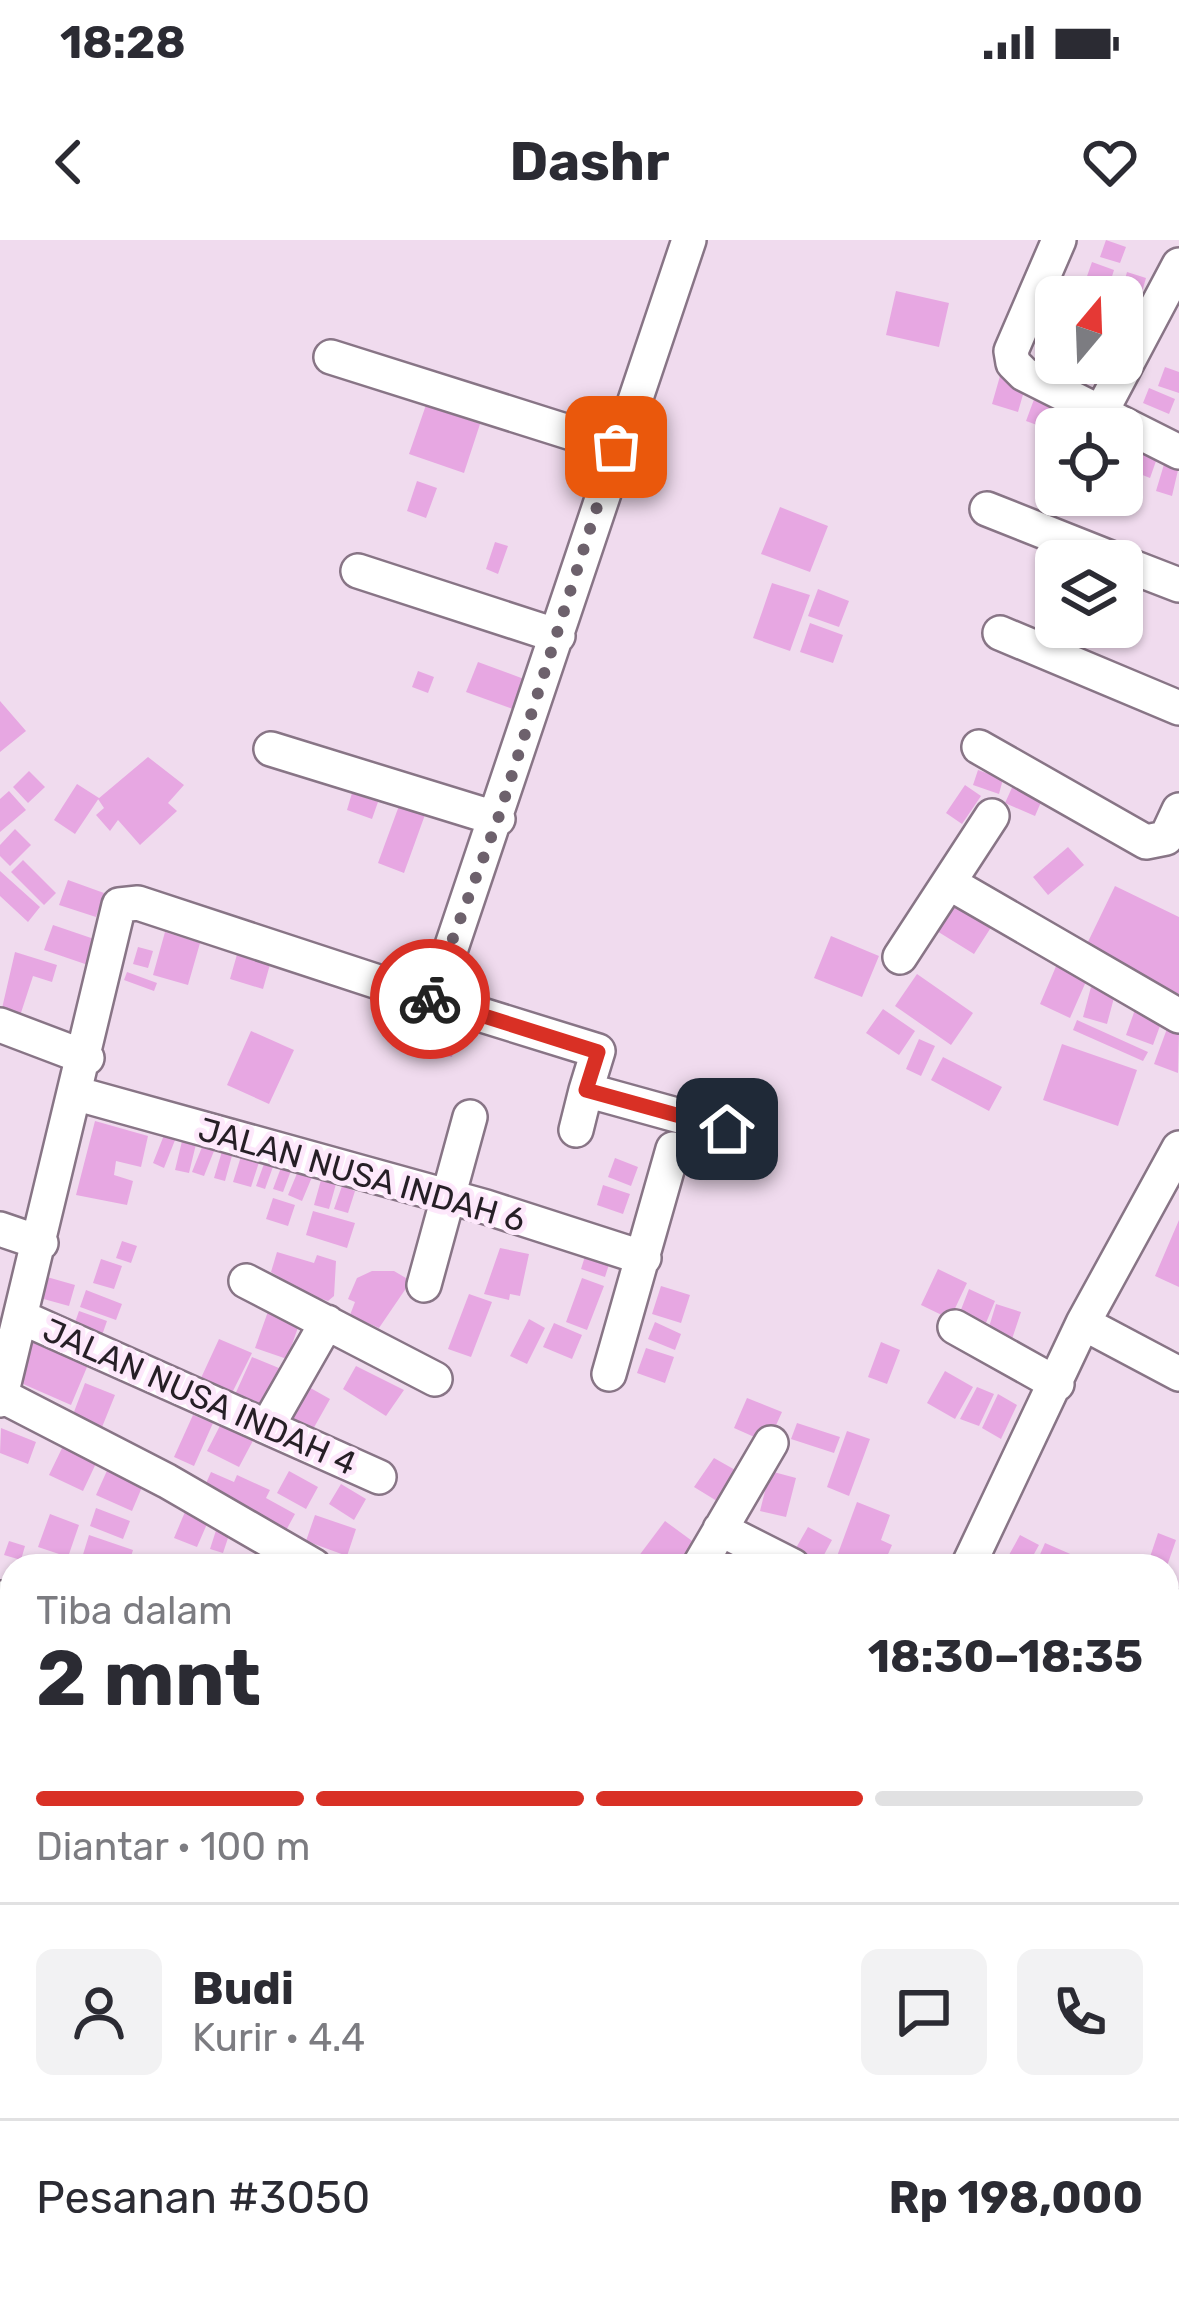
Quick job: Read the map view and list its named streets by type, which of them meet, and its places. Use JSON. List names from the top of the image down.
{
  "streets": {
    "street": ["JALAN NUSA INDAH 6", "JALAN NUSA INDAH 4"]
  },
  "north": "top",
  "page": {
    "status": "18:28",
    "header": "Dashr",
    "heading": ["2 mnt", "Tiba dalam", "18:30–18:35"],
    "panel": [
      "Budi",
      "Kurir · 4.4",
      "Pesanan #3050",
      "Rp 198,000"
    ],
    "bar": "Diantar · 100 m"
  }
}
